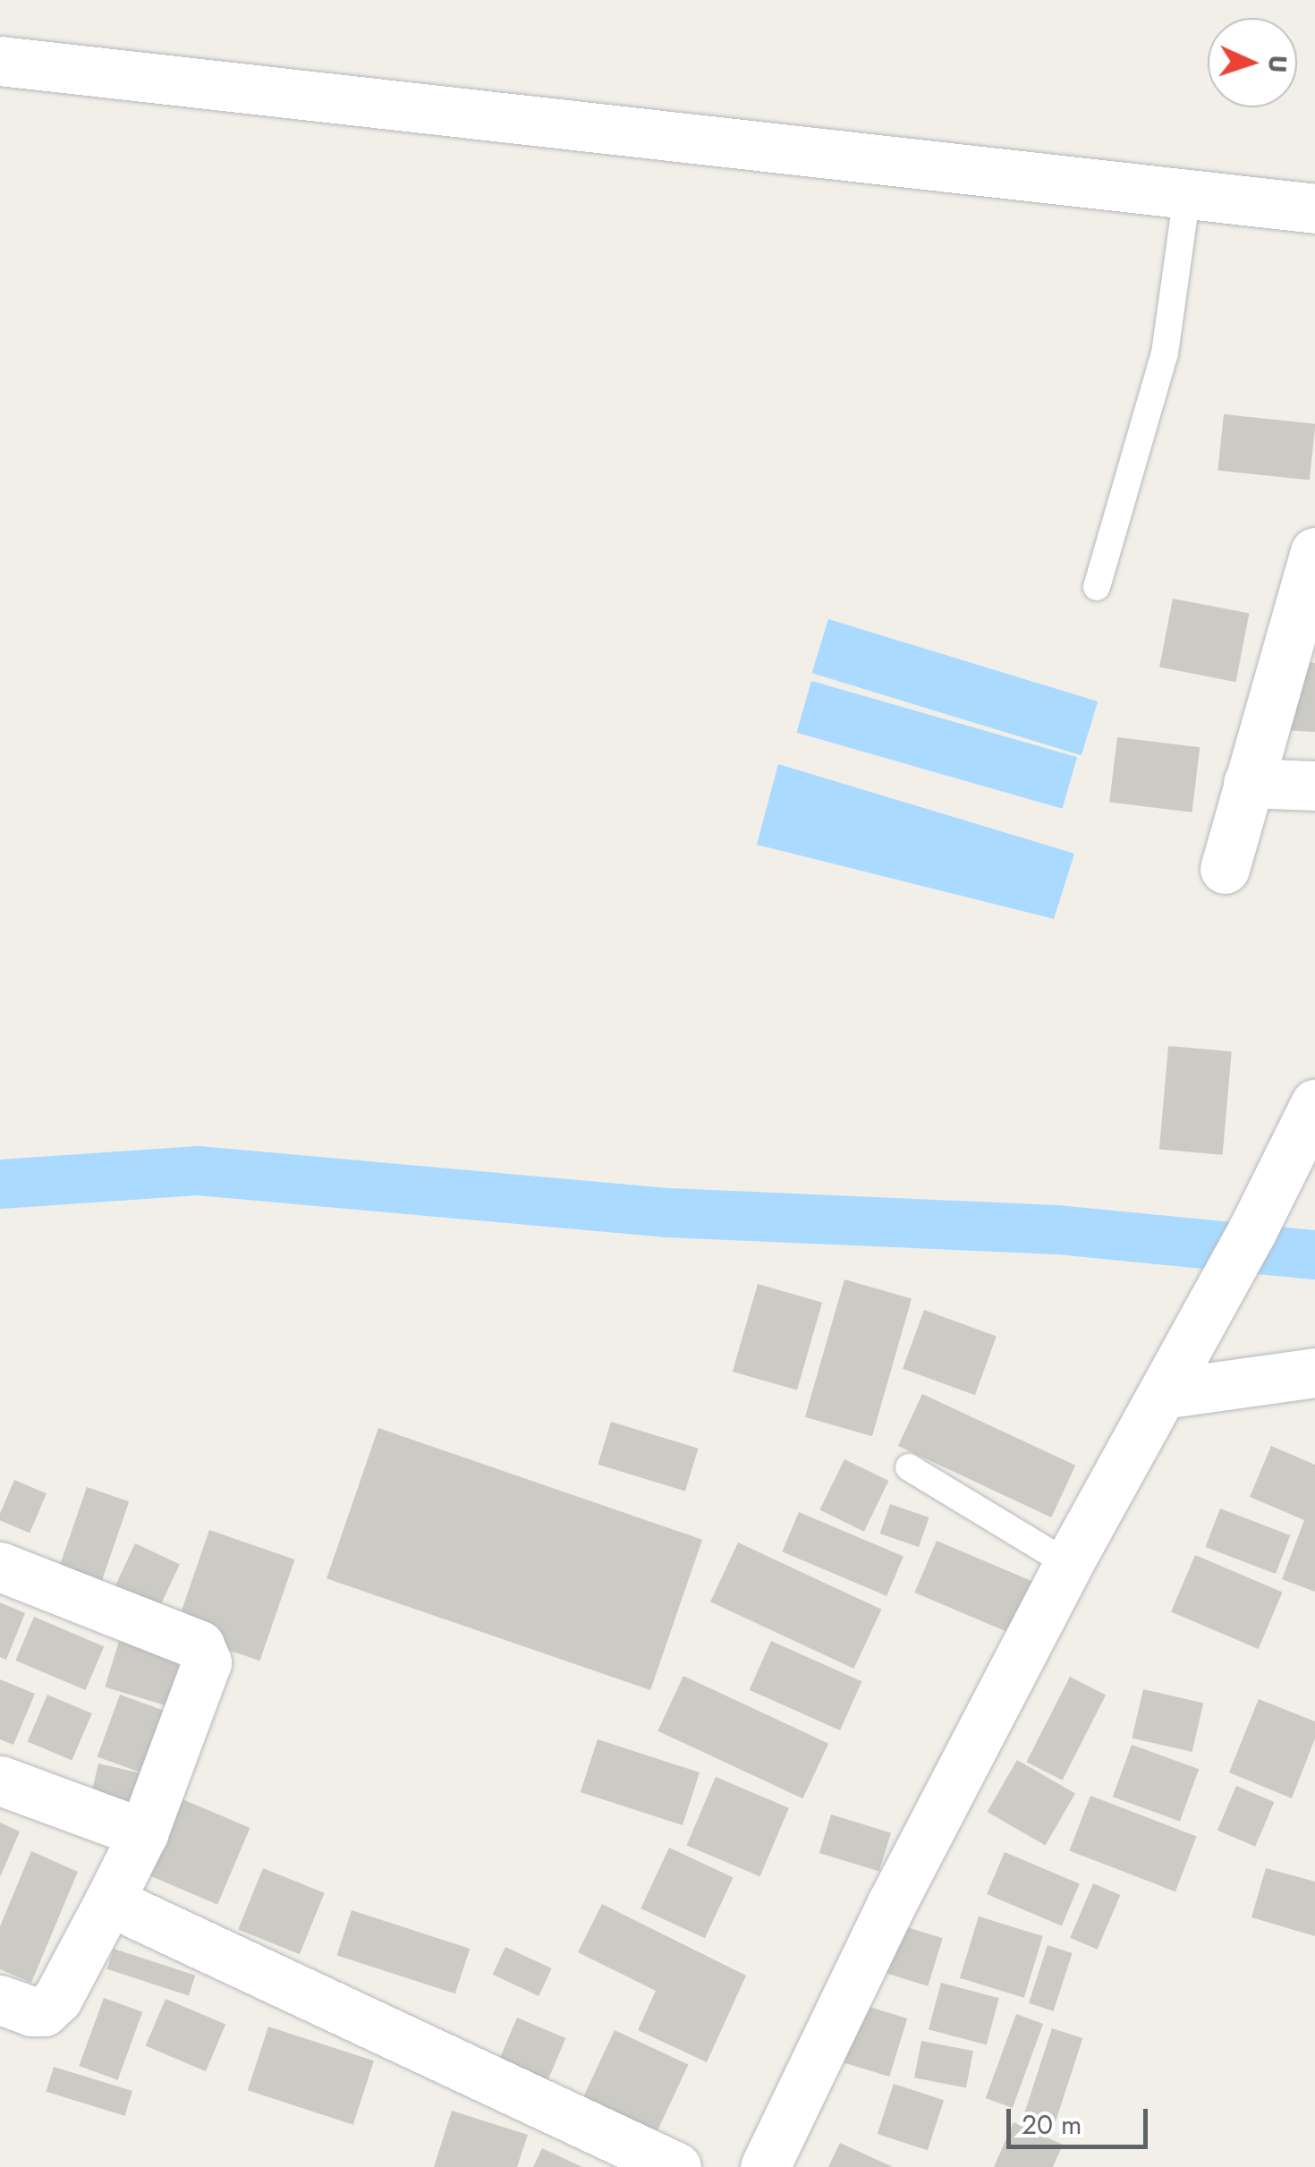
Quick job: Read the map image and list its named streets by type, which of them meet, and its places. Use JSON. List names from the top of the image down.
{
  "scale_bar": "20 m",
  "north": "right"
}
